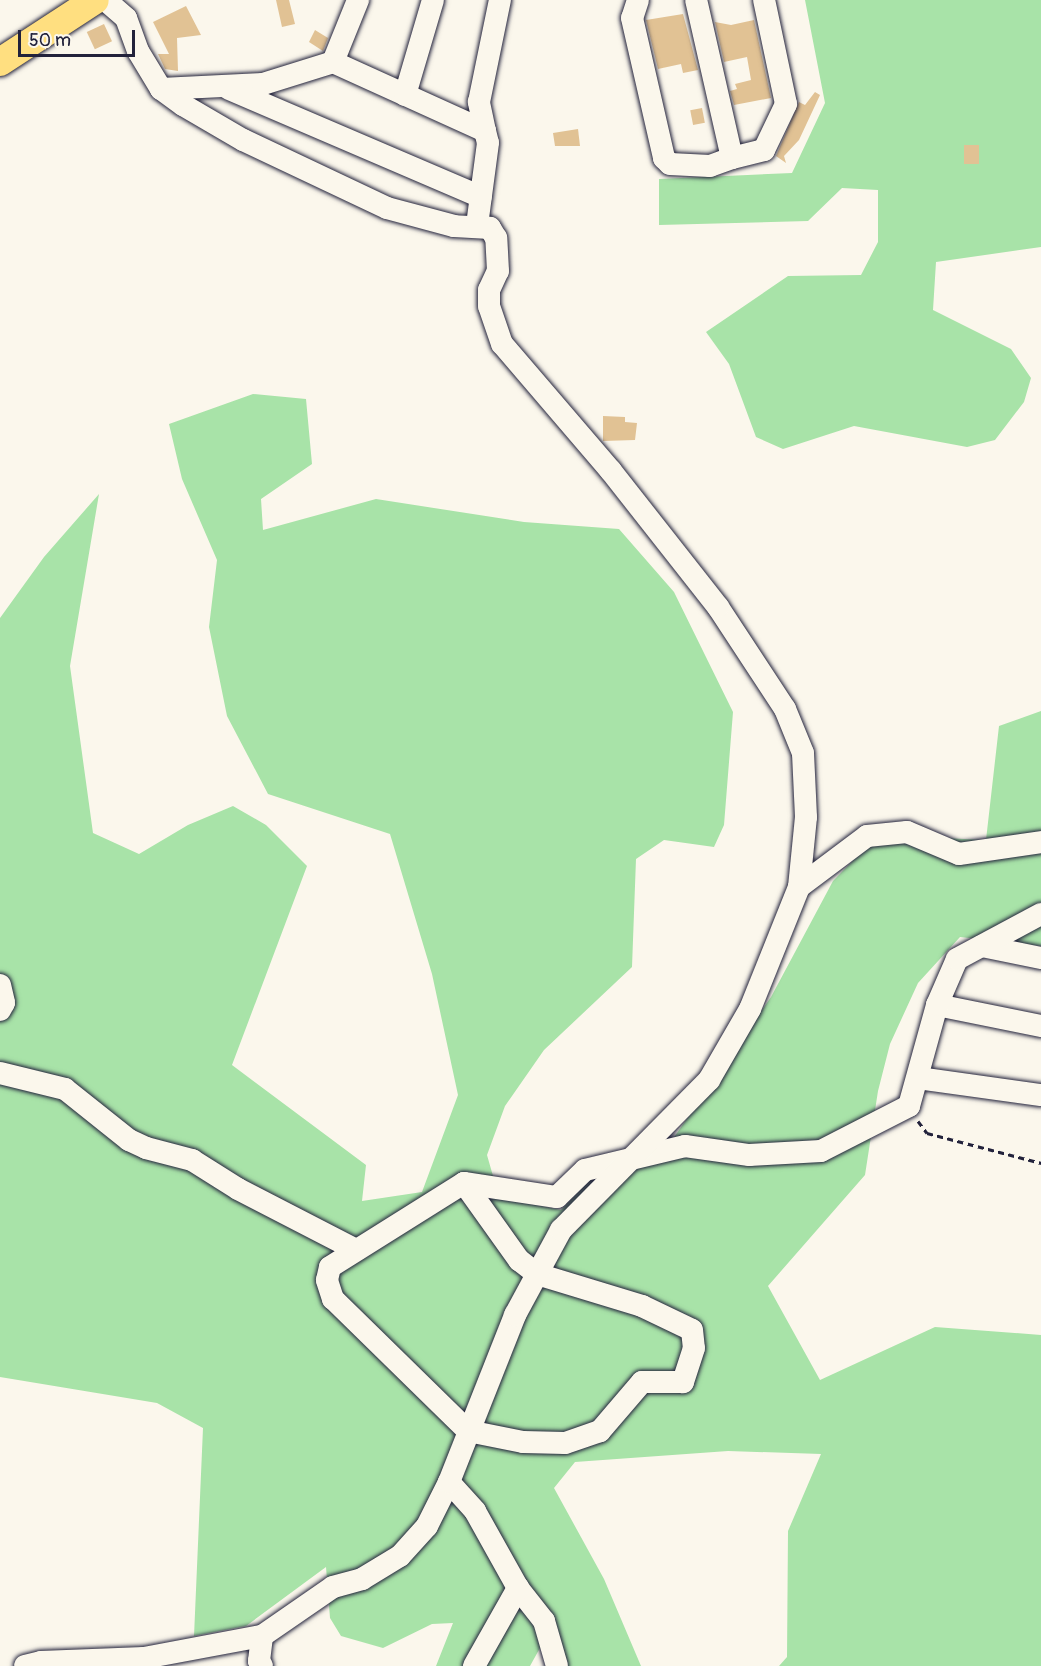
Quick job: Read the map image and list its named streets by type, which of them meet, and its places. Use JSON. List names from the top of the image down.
{
  "scale_bar": "50 m"
}
